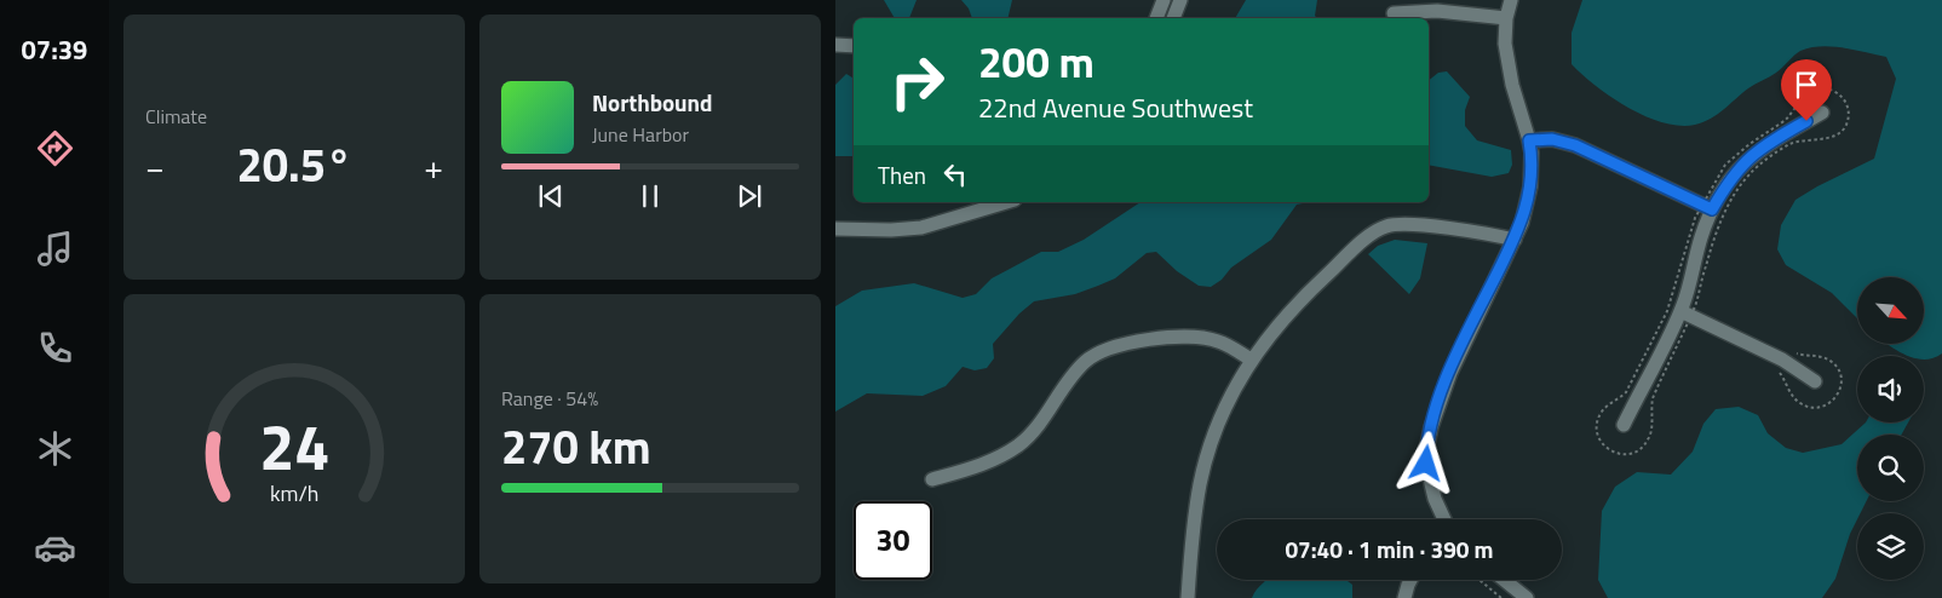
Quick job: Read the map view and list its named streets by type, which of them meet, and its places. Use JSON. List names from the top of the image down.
{
  "north": "bottom right",
  "page": {
    "tabs": "07:39",
    "tile": [
      "Climate",
      ["Range · 54%", "270 km"]
    ],
    "turn": ["200 m", "22nd Avenue Southwest"],
    "song": ["Northbound", "June Harbor"],
    "heat": ["−", "20.5°", "+"],
    "then": "Then",
    "limit": "30",
    "trip": "07:40 · 1 min · 390 m",
    "gauge": ["24", "km/h"]
  }
}
